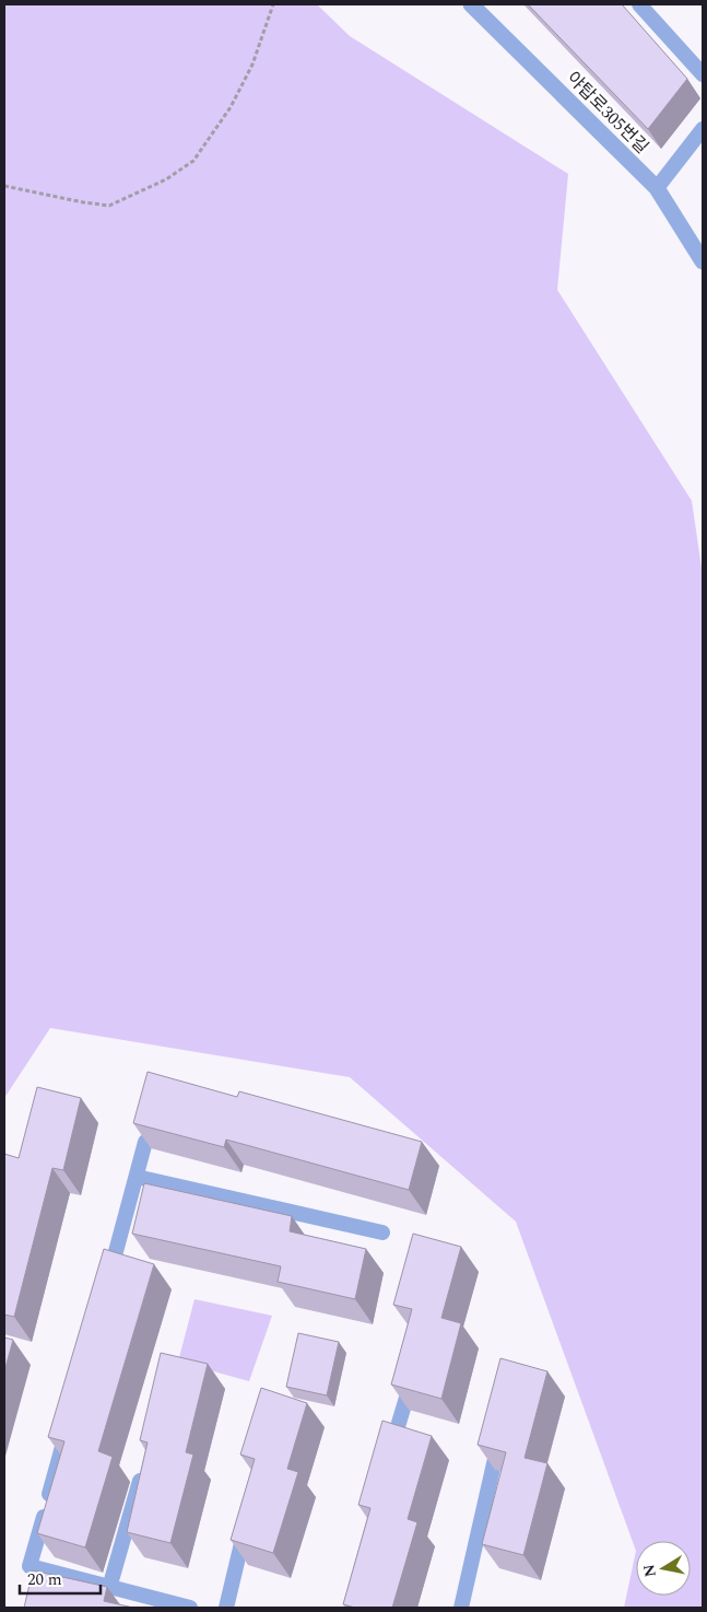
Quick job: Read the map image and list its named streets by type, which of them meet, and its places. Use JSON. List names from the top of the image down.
{
  "streets": {
    "street": ["야탑로305번길"]
  },
  "scale_bar": "20 m",
  "north": "left"
}
